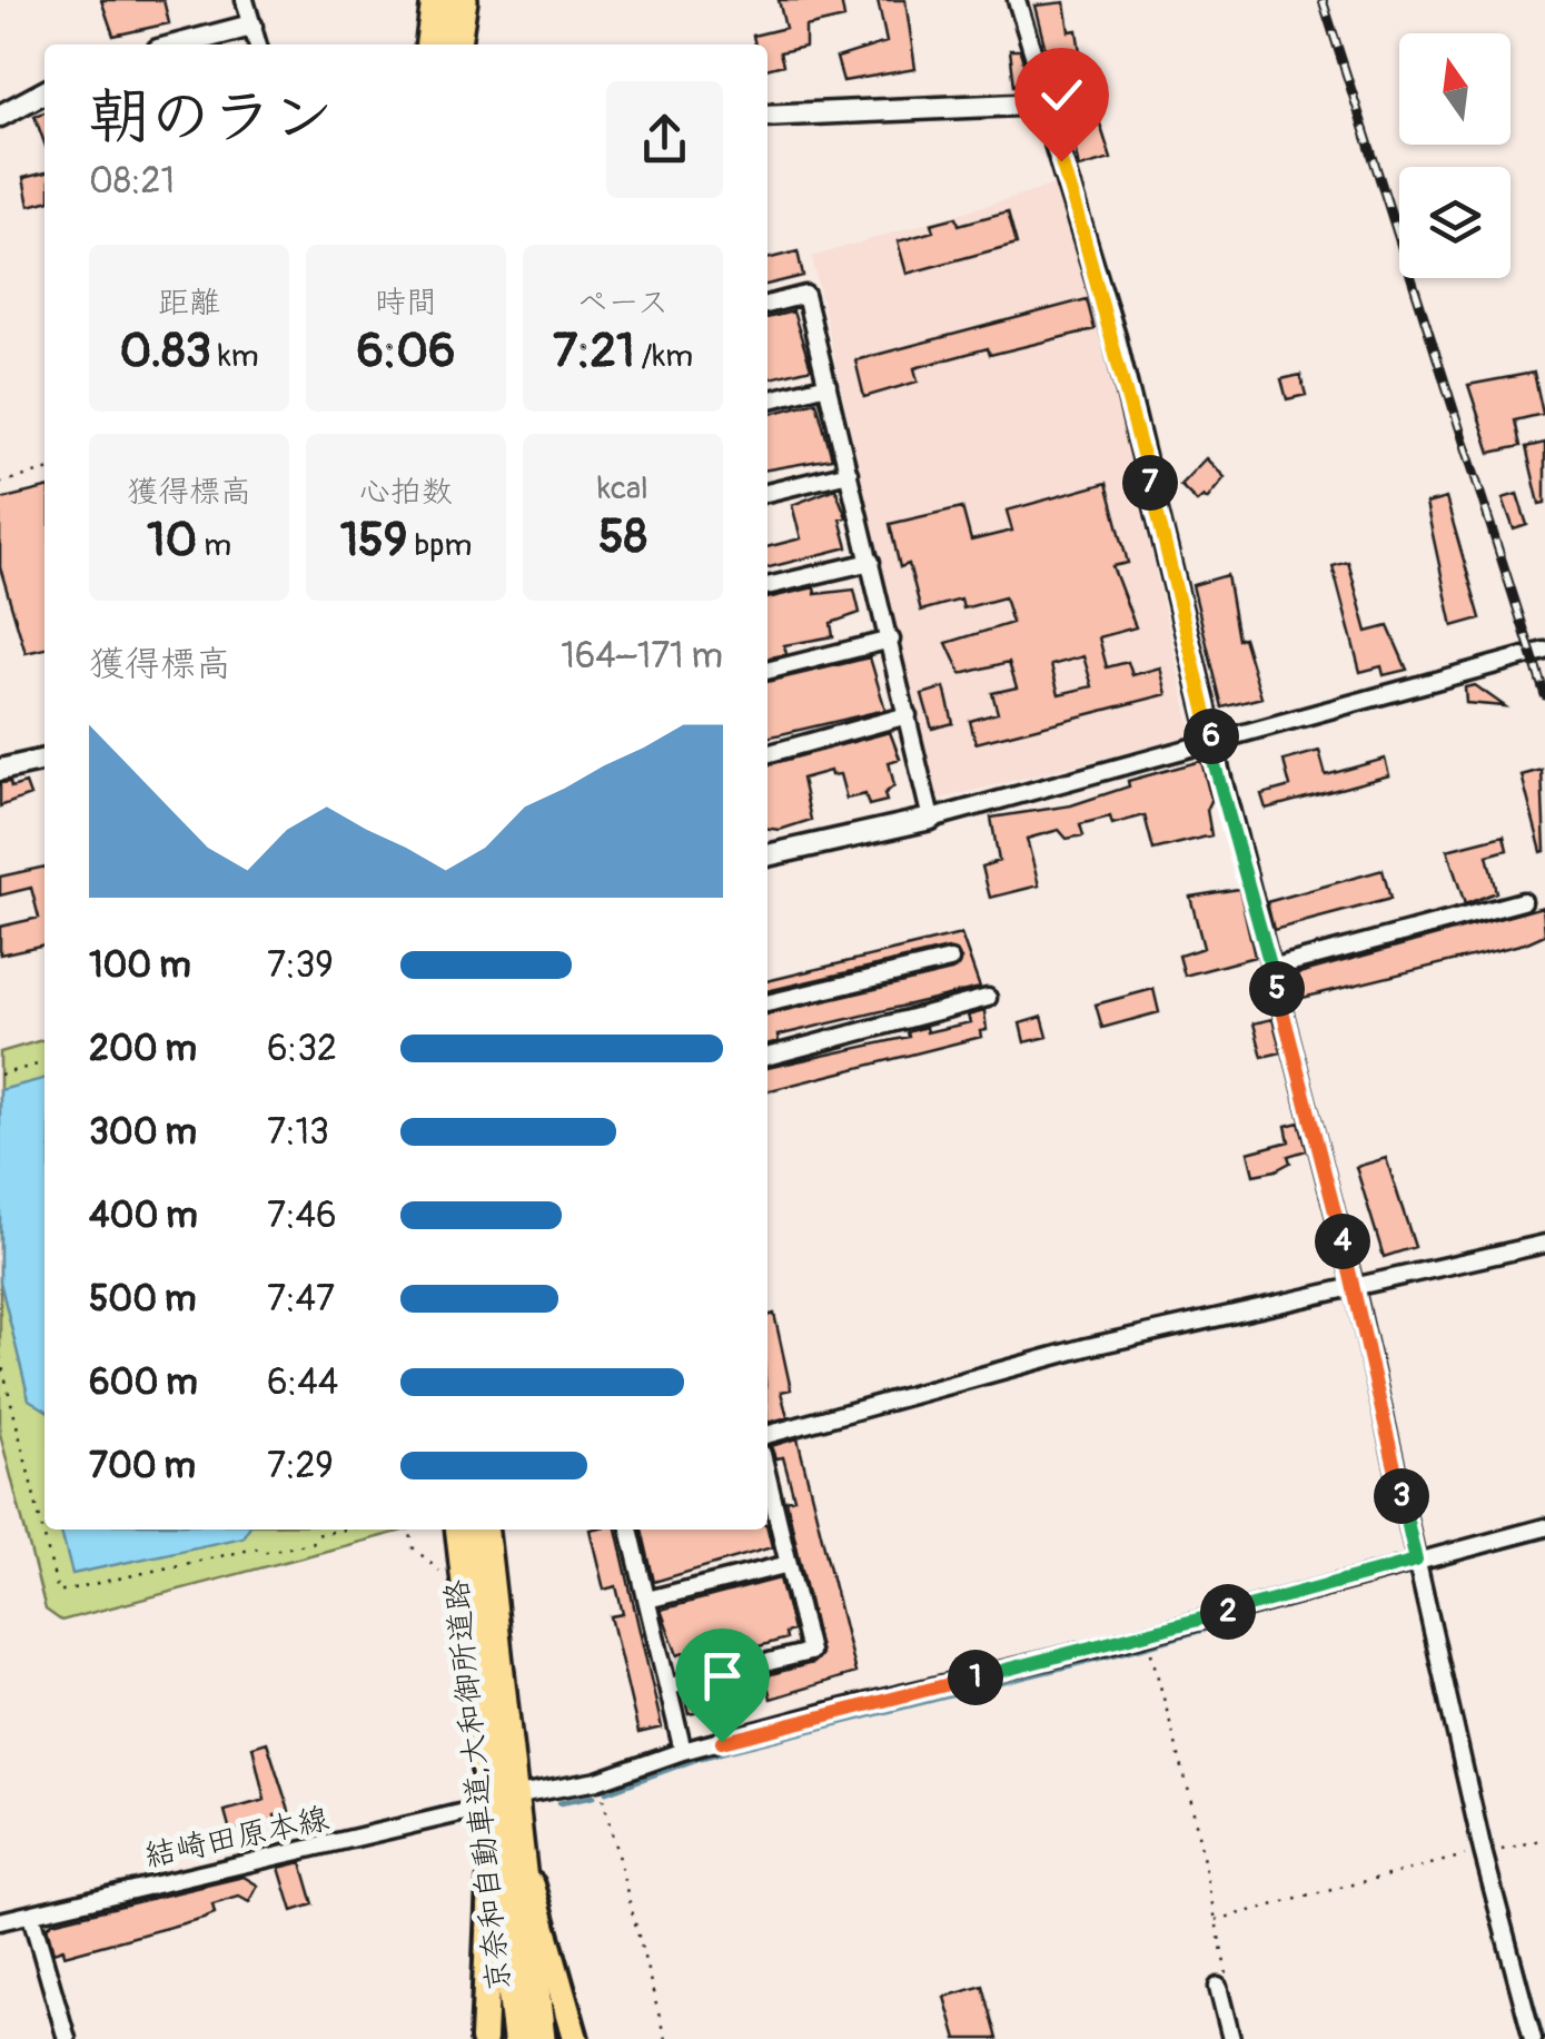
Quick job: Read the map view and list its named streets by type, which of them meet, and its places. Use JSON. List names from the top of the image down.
{
  "streets": {
    "highway": ["京奈和自動車道;大和御所道路"],
    "street": ["結崎田原本線"]
  },
  "north": "top",
  "page": {
    "heading": ["朝のラン", "08:21"],
    "stats": [
      ["距離", "0.83 km"],
      ["時間", "6:06"],
      ["ペース", "7:21 /km"],
      ["獲得標高", "10 m"],
      ["心拍数", "159 bpm"],
      ["kcal", "58"]
    ],
    "pins": [
      "7",
      "6",
      "5",
      "4",
      "3",
      "2",
      "1"
    ],
    "chart": ["獲得標高", "164–171 m"],
    "list": [
      {
        "name": "100 m",
        "note": "7:39"
      },
      {
        "name": "200 m",
        "note": "6:32"
      },
      {
        "name": "300 m",
        "note": "7:13"
      },
      {
        "name": "400 m",
        "note": "7:46"
      },
      {
        "name": "500 m",
        "note": "7:47"
      },
      {
        "name": "600 m",
        "note": "6:44"
      },
      {
        "name": "700 m",
        "note": "7:29"
      }
    ]
  }
}
